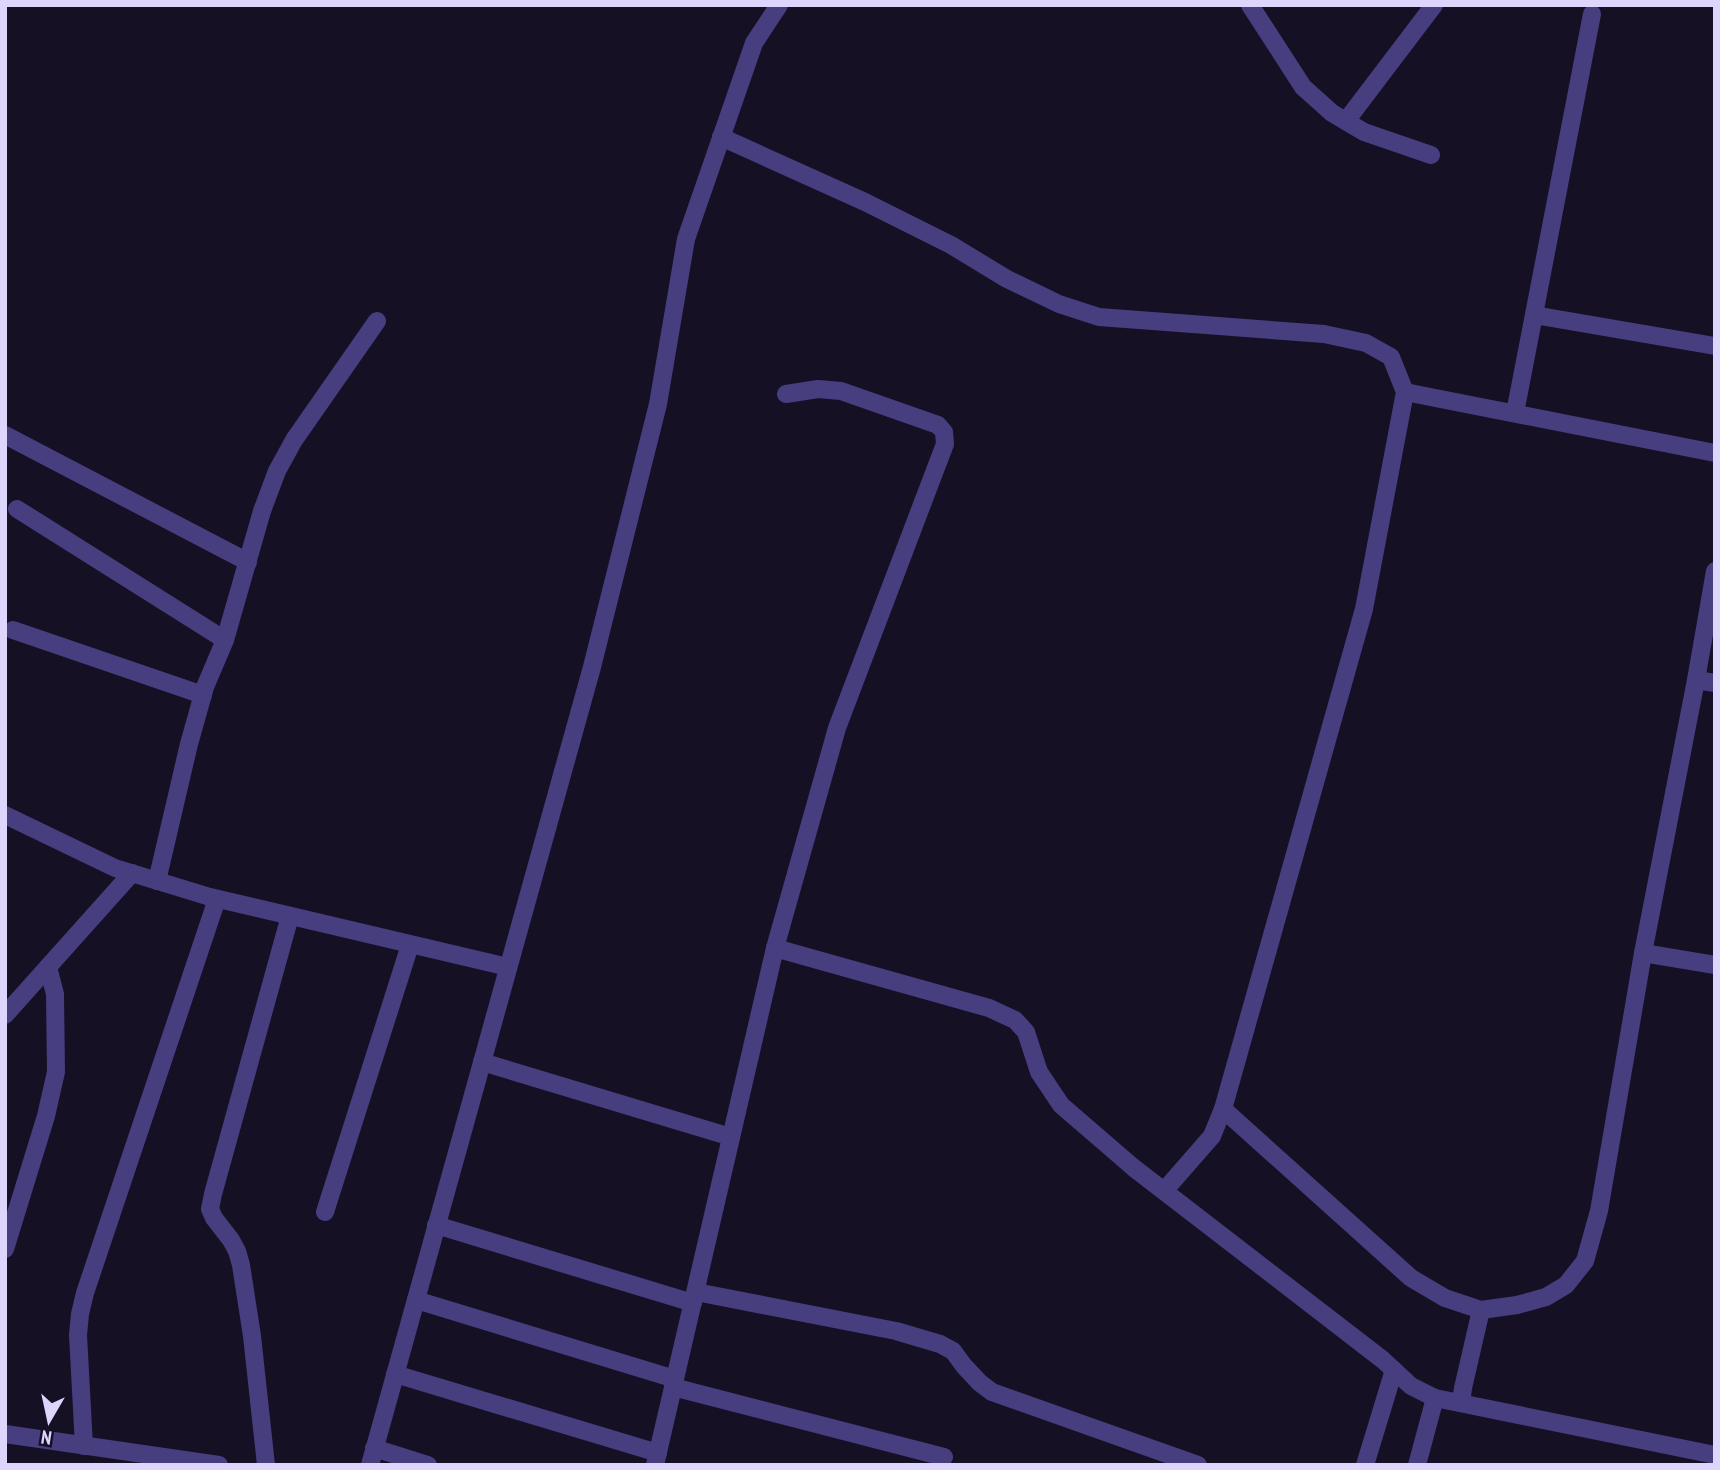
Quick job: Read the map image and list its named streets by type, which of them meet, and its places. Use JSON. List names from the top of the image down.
{
  "north": "bottom"
}
